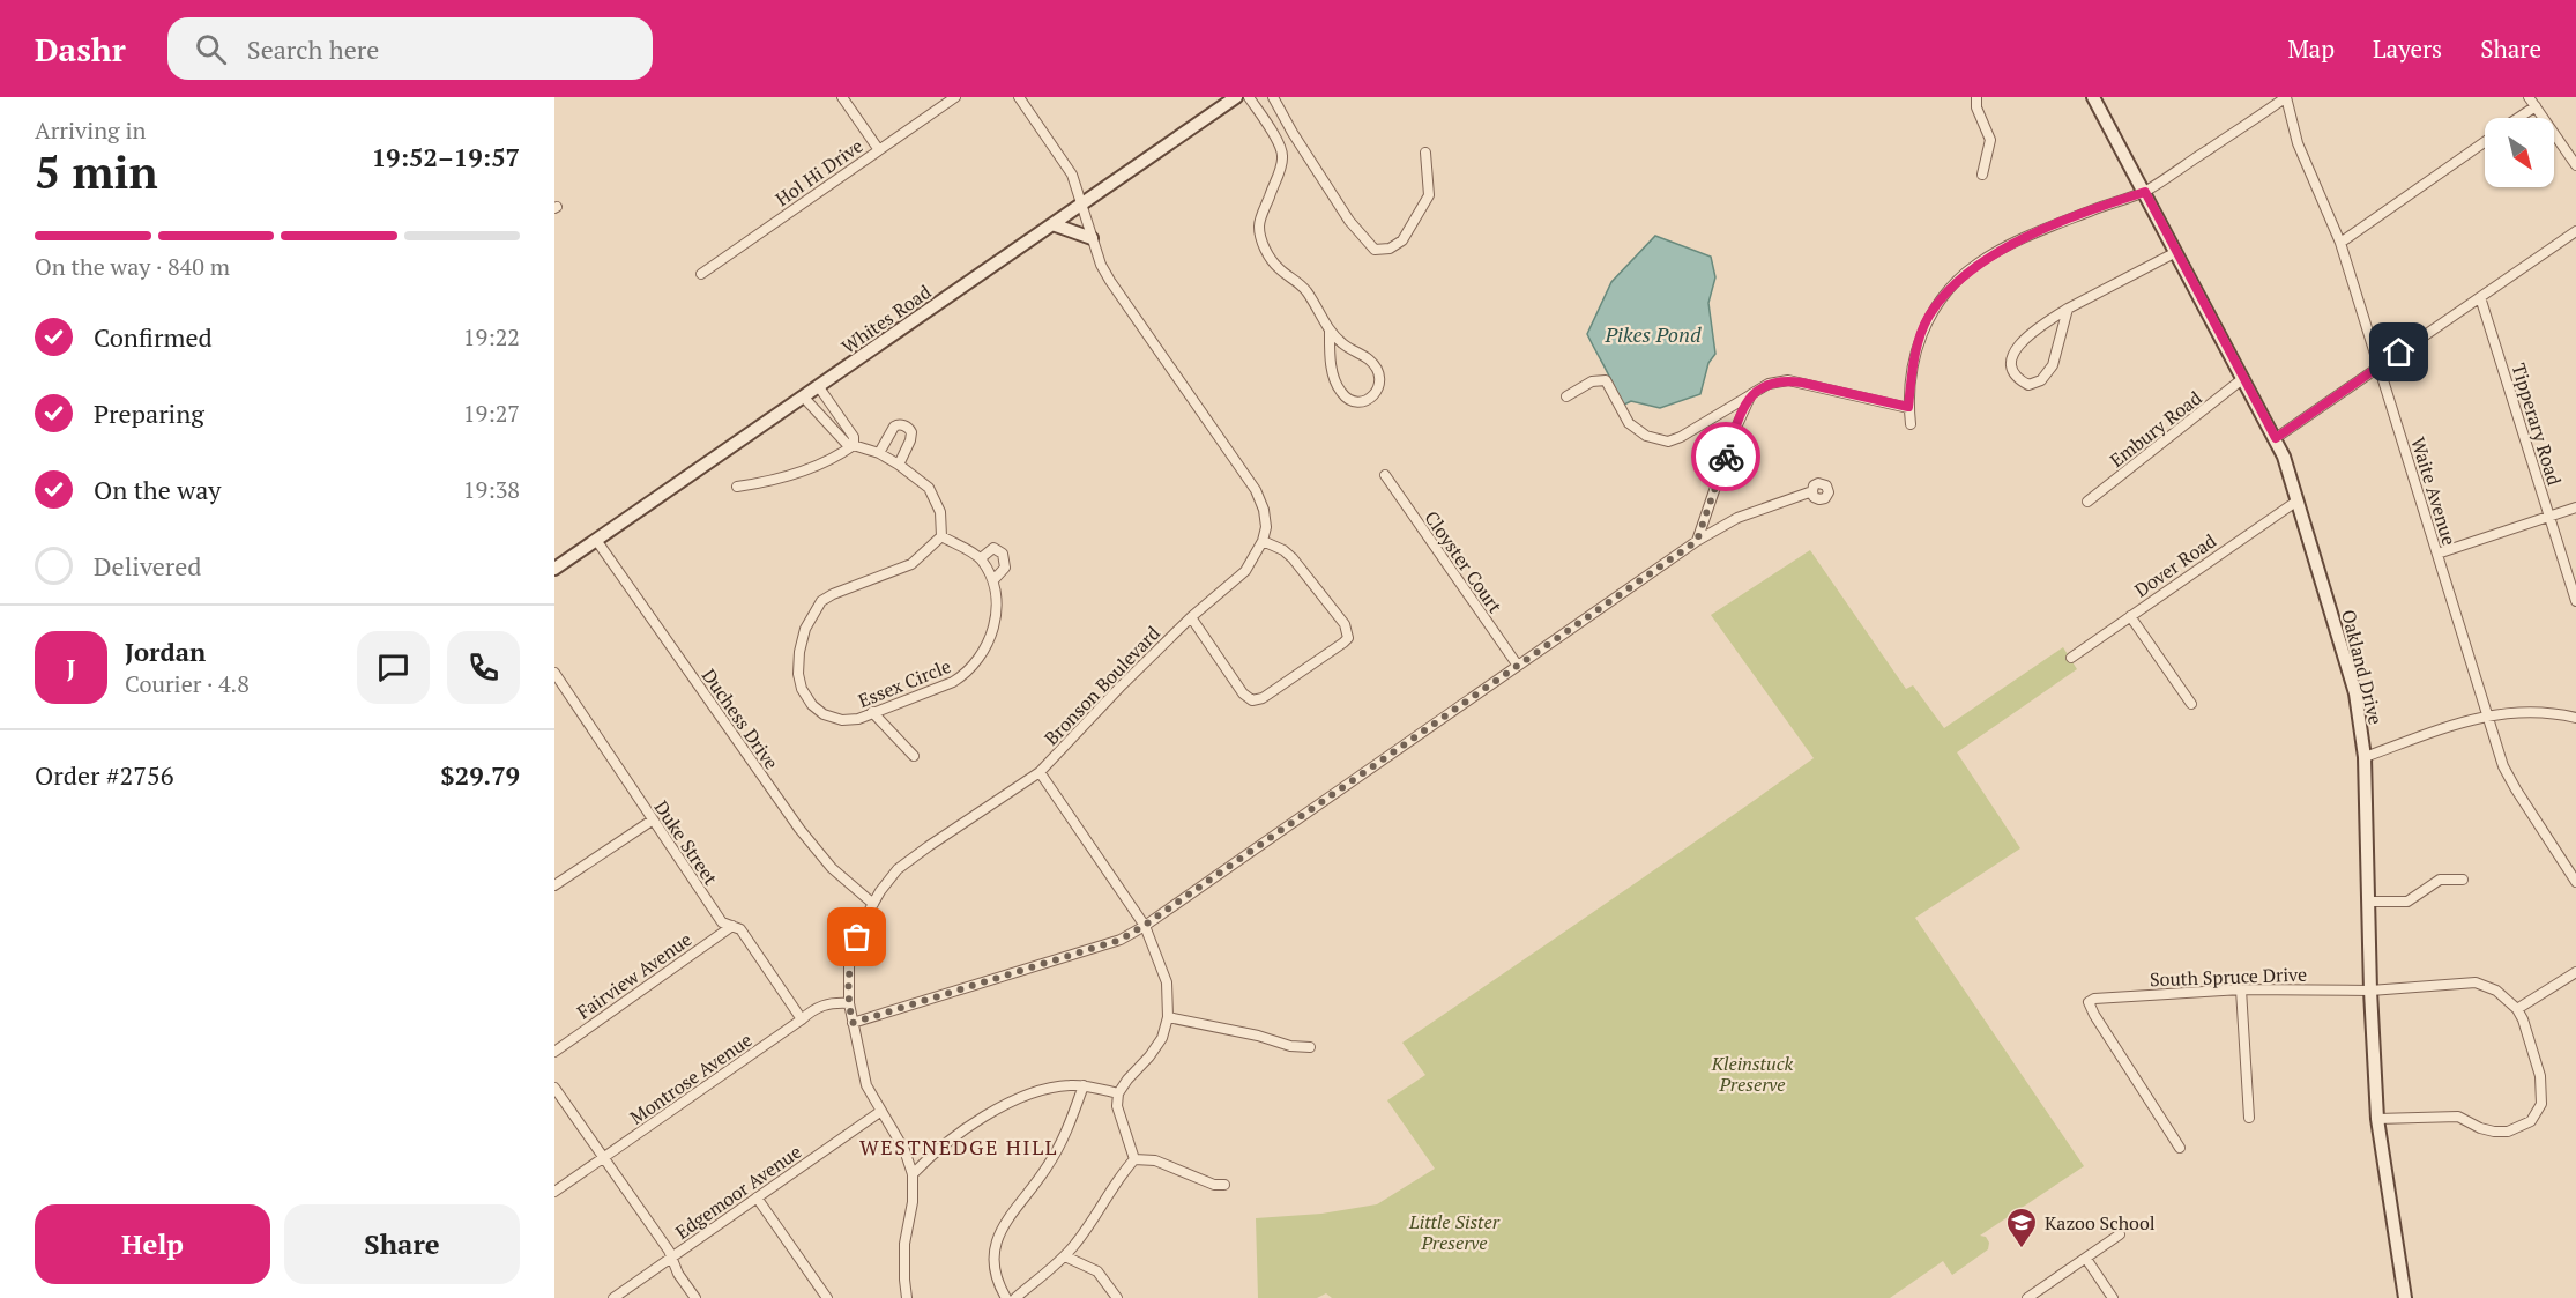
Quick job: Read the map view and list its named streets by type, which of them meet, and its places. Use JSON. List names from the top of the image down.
{
  "streets": {
    "main road": ["Whites Road", "Oakland Drive"],
    "street": [
      "Hol Hi Drive",
      "Tipperary Road",
      "Embury Road",
      "Waite Avenue",
      "Cloyster Court",
      "Dover Road",
      "Essex Circle",
      "Bronson Boulevard",
      "Duchess Drive",
      "Duke Street",
      "Fairview Avenue",
      "South Spruce Drive",
      "Montrose Avenue",
      "Edgemoor Avenue"
    ]
  },
  "crossings": [
    ["Whites Road", "Duchess Drive"],
    ["Embury Road", "Oakland Drive"],
    ["Dover Road", "Oakland Drive"],
    ["Oakland Drive", "South Spruce Drive"],
    ["Bronson Boulevard", "Duchess Drive"],
    ["Bronson Boulevard", "Montrose Avenue"],
    ["Bronson Boulevard", "Edgemoor Avenue"],
    ["Duke Street", "Fairview Avenue"],
    ["Duke Street", "Montrose Avenue"]
  ],
  "districts": ["WESTNEDGE HILL"],
  "water": ["Pikes Pond"],
  "parks": ["Kleinstuck Preserve", "Little Sister Preserve"],
  "places": {
    "school or university": ["Kazoo School"]
  },
  "north": "bottom right",
  "page": {
    "header": "Dashr",
    "search": "Search here",
    "nav": ["Map", "Layers", "Share"],
    "heading": ["5 min", "Arriving in", "19:52–19:57"],
    "panel": [
      "Jordan",
      "Courier · 4.8",
      "Order #2756",
      "$29.79"
    ],
    "bar": "On the way · 840 m",
    "list": [
      ["Confirmed", "19:22"],
      ["Preparing", "19:27"],
      ["On the way", "19:38"],
      "Delivered"
    ],
    "round": "J",
    "buttons": ["Help", "Share"]
  }
}
